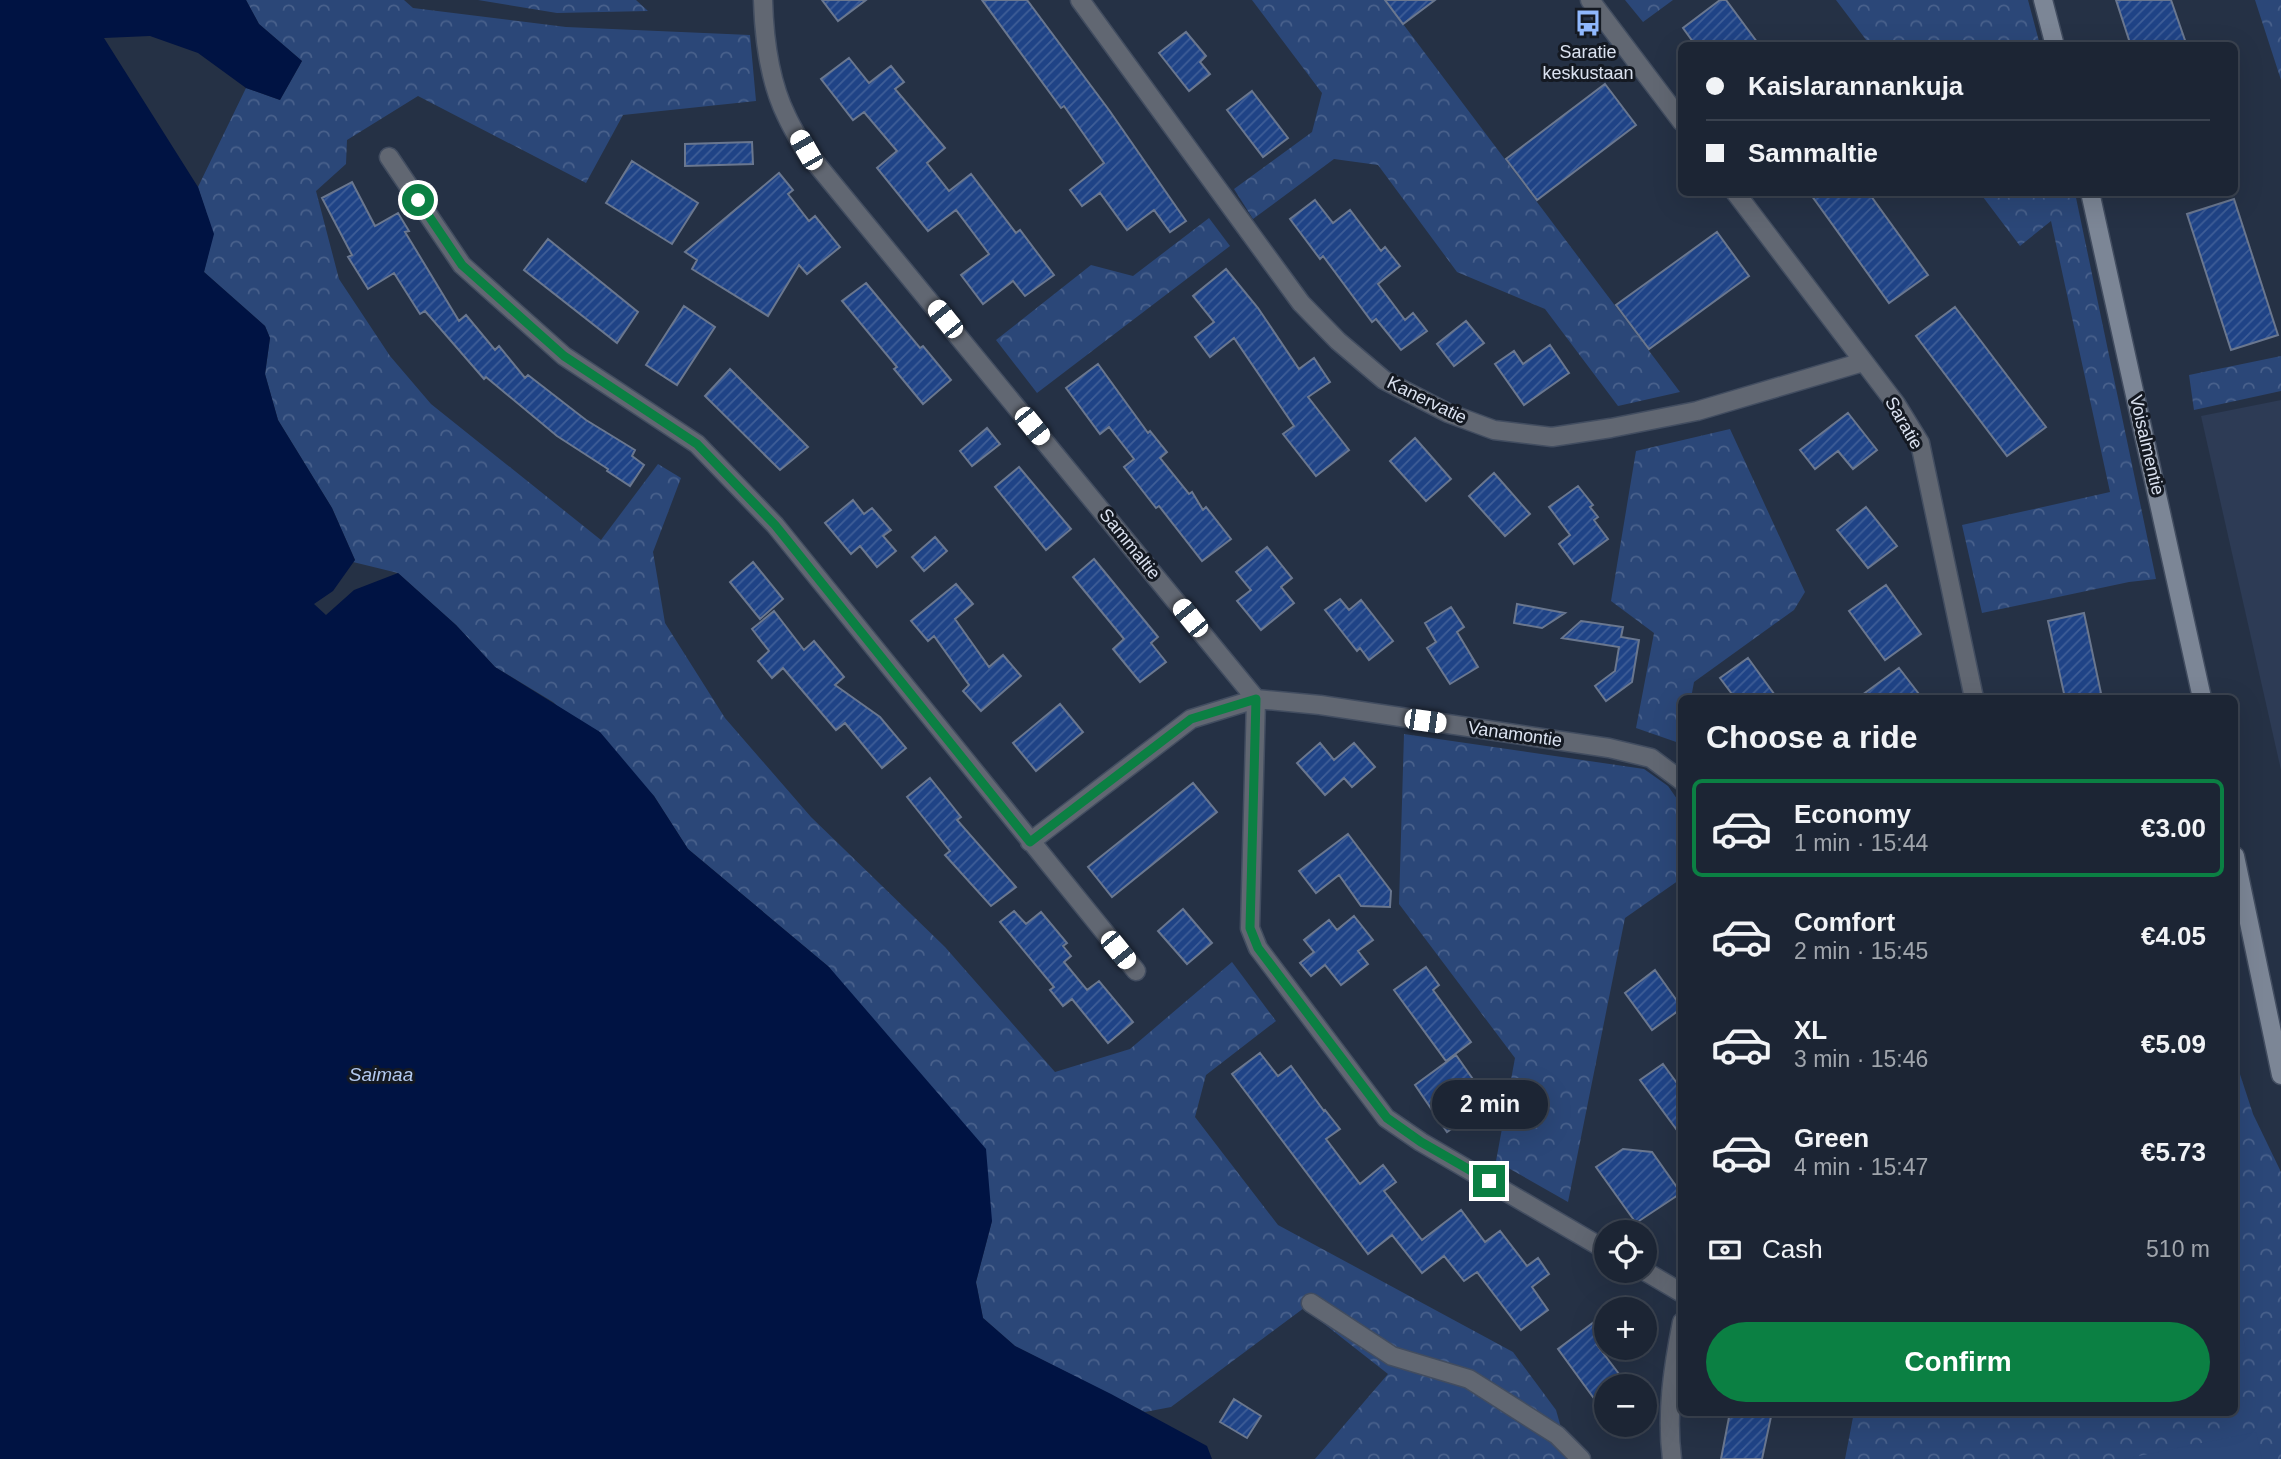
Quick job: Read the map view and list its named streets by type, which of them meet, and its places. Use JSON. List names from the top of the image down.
{
  "streets": {
    "street": [
      "Kanervatie",
      "Saratie",
      "Voisalmentie",
      "Sammaltie",
      "Vanamontie"
    ]
  },
  "crossings": [
    ["Kanervatie", "Saratie"],
    ["Sammaltie", "Vanamontie"]
  ],
  "water": ["Saimaa"],
  "places": {
    "bus stop": ["Saratie keskustaan"]
  },
  "page": {
    "banner": ["Kaislarannankuja", "Sammaltie"],
    "heading": "Choose a ride",
    "list": [
      {
        "name": "Economy",
        "note": "1 min · 15:44",
        "value": "€3.00"
      },
      {
        "name": "Comfort",
        "note": "2 min · 15:45",
        "value": "€4.05"
      },
      {
        "name": "XL",
        "note": "3 min · 15:46",
        "value": "€5.09"
      },
      {
        "name": "Green",
        "note": "4 min · 15:47",
        "value": "€5.73"
      }
    ],
    "bubble": "2 min",
    "pay": ["Cash", "510 m"],
    "map_buttons": ["+", "−"],
    "buttons": "Confirm"
  }
}
